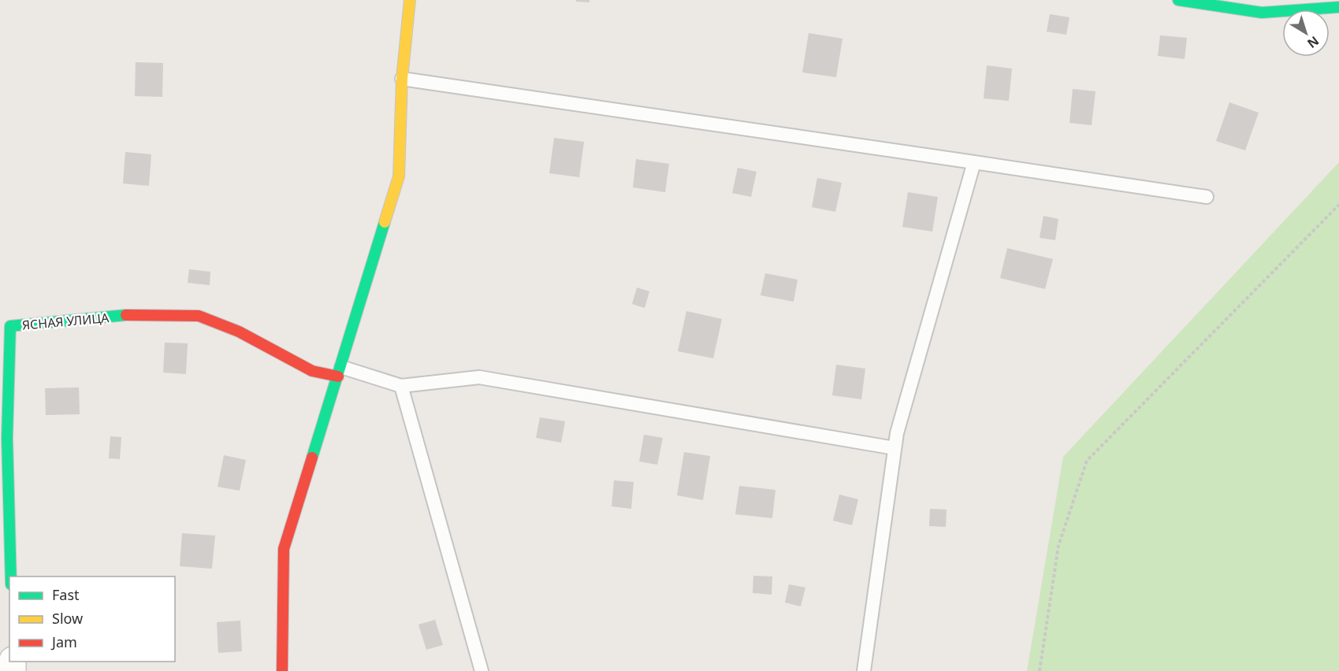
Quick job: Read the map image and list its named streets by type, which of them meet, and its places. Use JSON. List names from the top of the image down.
{
  "streets": {
    "street": ["ЯСНАЯ УЛИЦА"]
  },
  "legend": ["Fast", "Slow", "Jam"],
  "north": "bottom right"
}
